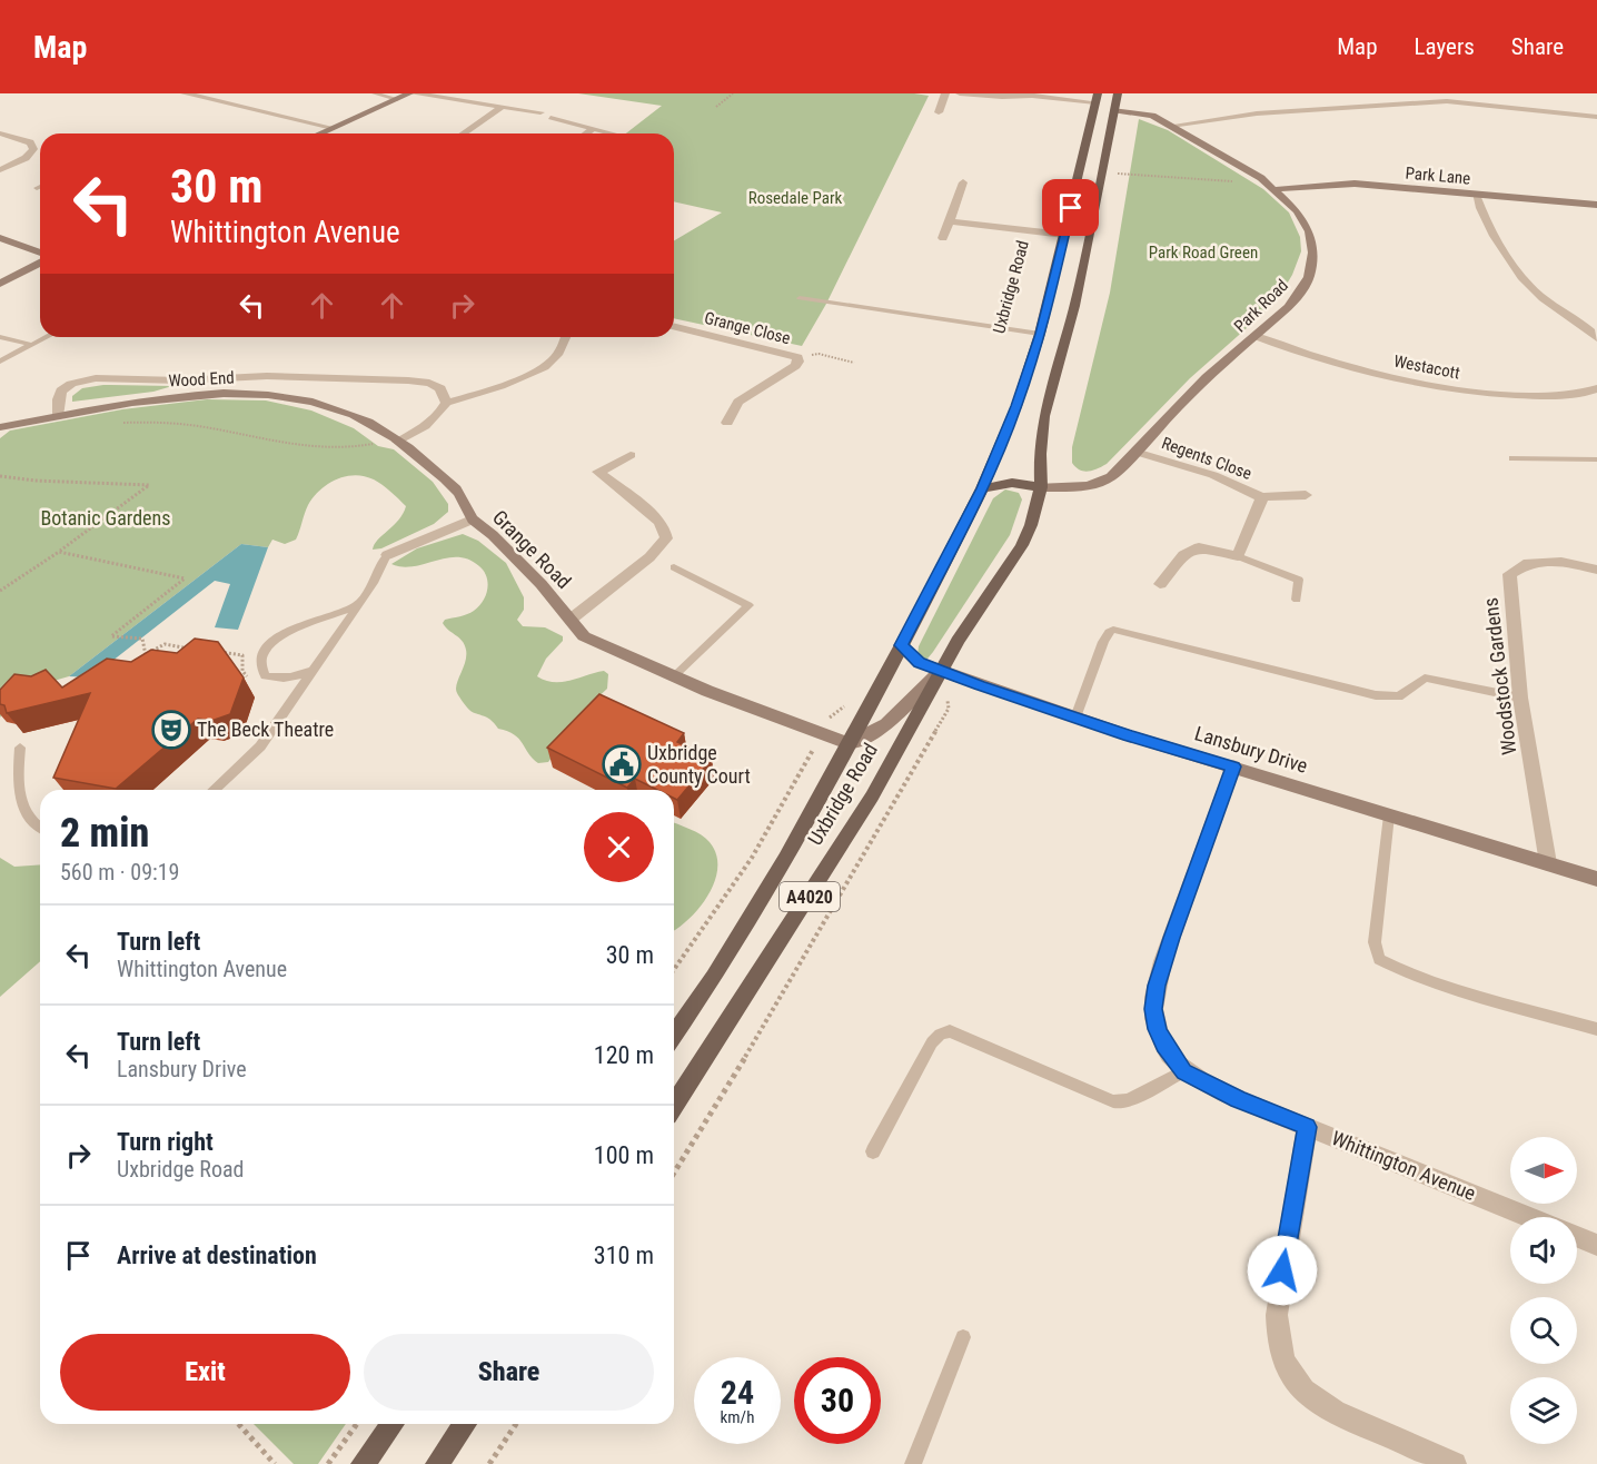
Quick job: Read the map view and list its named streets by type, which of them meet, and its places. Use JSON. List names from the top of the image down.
{
  "streets": {
    "main road": ["Uxbridge Road", "A4020"],
    "street": [
      "Park Lane",
      "Park Road",
      "Grange Close",
      "Westacott",
      "Wood End",
      "Regents Close",
      "Grange Road",
      "Woodstock Gardens",
      "Lansbury Drive",
      "Whittington Avenue"
    ]
  },
  "crossings": [
    ["Park Lane", "Park Road"],
    ["Uxbridge Road", "Park Road"],
    ["Uxbridge Road", "Grange Road"],
    ["Uxbridge Road", "Lansbury Drive"],
    ["Park Road", "Westacott"],
    ["Park Road", "Regents Close"],
    ["Wood End", "Grange Road"],
    ["Woodstock Gardens", "Lansbury Drive"],
    ["Lansbury Drive", "Whittington Avenue"]
  ],
  "parks": ["Rosedale Park", "Park Road Green", "Botanic Gardens"],
  "places": {
    "theatre": ["The Beck Theatre"],
    "public building": ["Uxbridge County Court"]
  },
  "north": "right",
  "page": {
    "header": "Map",
    "nav": ["Map", "Layers", "Share"],
    "turn": ["30 m", "Whittington Avenue"],
    "heading": ["2 min", "560 m · 09:19"],
    "list": [
      {
        "name": "Turn left",
        "note": "Whittington Avenue",
        "value": "30 m"
      },
      {
        "name": "Turn left",
        "note": "Lansbury Drive",
        "value": "120 m"
      },
      {
        "name": "Turn right",
        "note": "Uxbridge Road",
        "value": "100 m"
      },
      {
        "name": "Arrive at destination",
        "value": "310 m"
      }
    ],
    "buttons": ["Exit", "Share"],
    "speed": "24 km/h",
    "limit": "30"
  }
}
